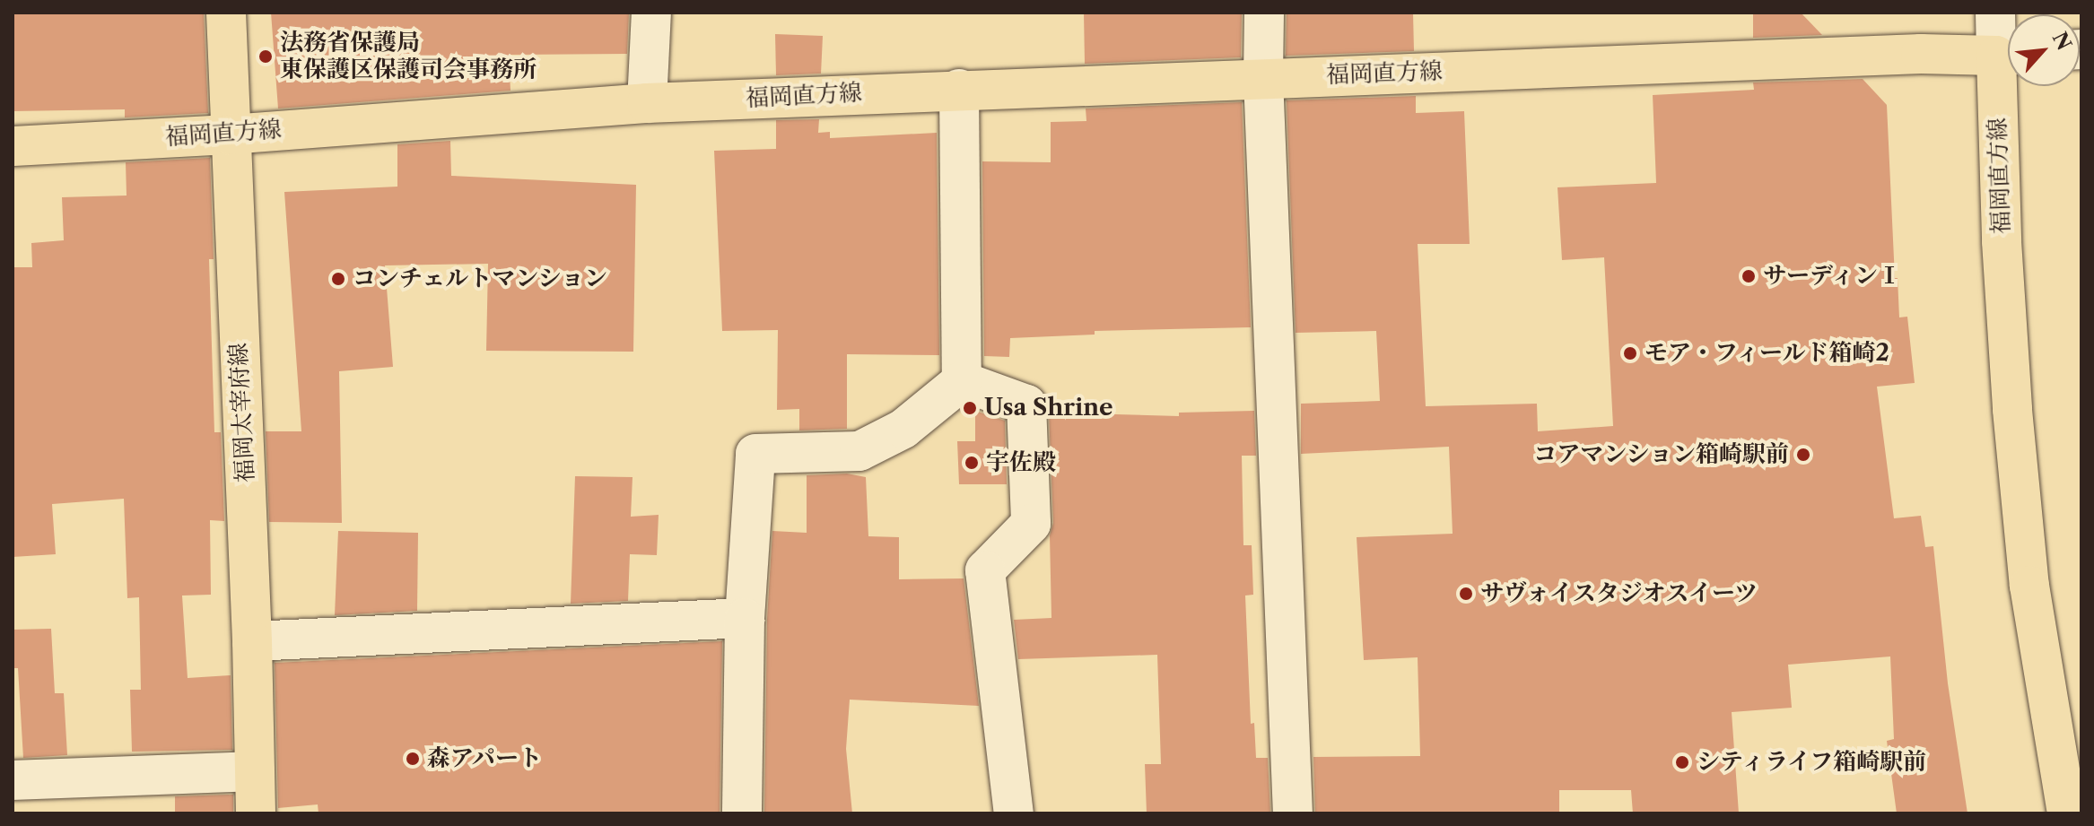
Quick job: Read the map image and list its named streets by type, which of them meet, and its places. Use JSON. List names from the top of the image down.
{
  "streets": {
    "main road": ["福岡直方線", "福岡太宰府線"]
  },
  "crossings": [
    ["福岡直方線", "福岡太宰府線"]
  ],
  "places": [
    "法務省保護局 東保護区保護司会事務所",
    "サーディンⅠ",
    "コンチェルトマンション",
    "モア・フィールド箱崎2",
    "Usa Shrine",
    "コアマンション箱崎駅前",
    "宇佐殿",
    "サヴォイスタジオスイーツ",
    "森アパート",
    "シティライフ箱崎駅前"
  ],
  "north": "top right"
}
